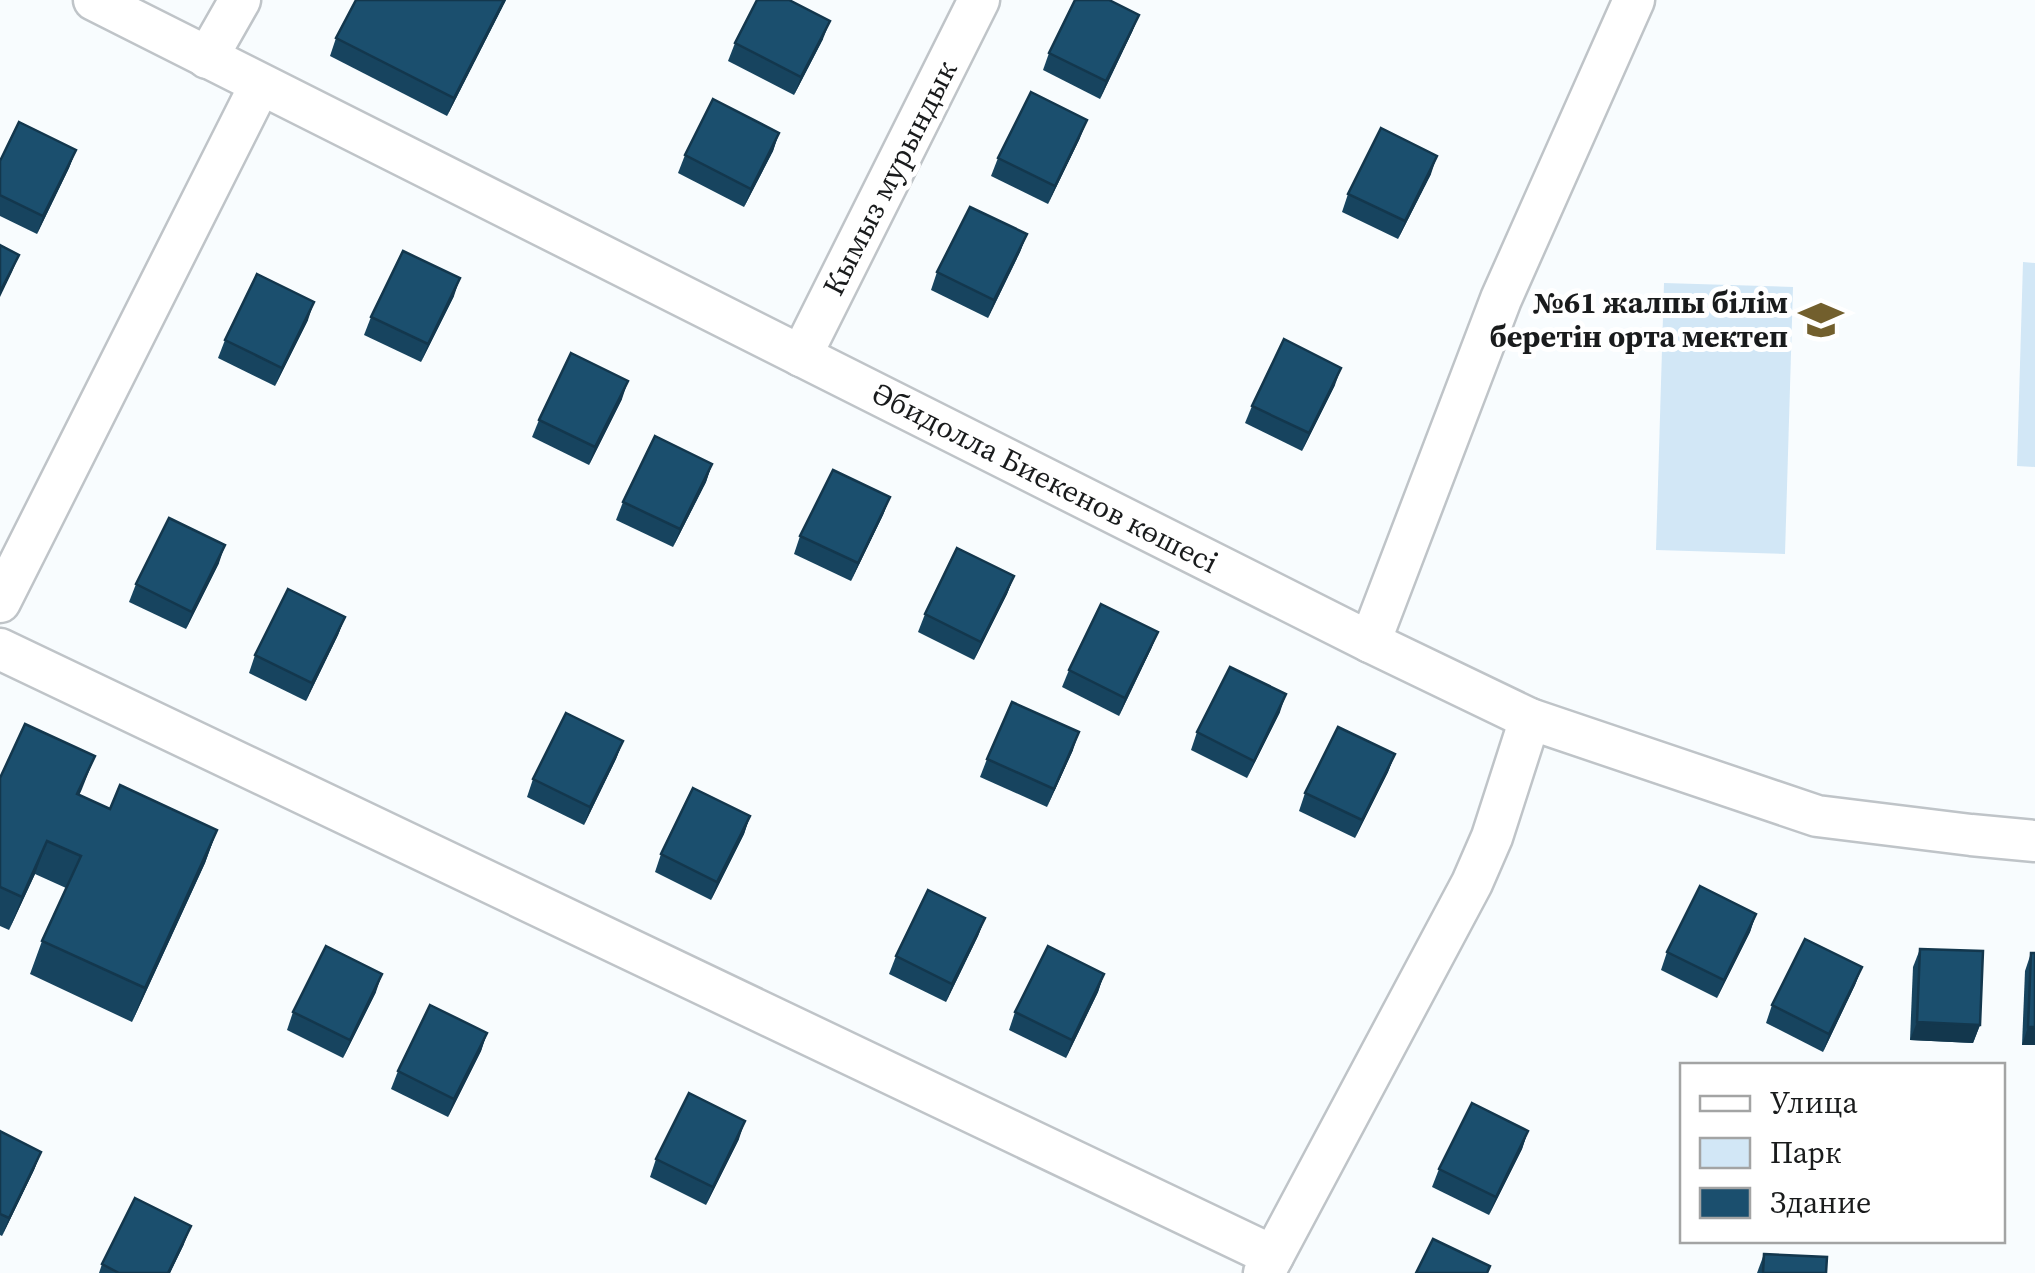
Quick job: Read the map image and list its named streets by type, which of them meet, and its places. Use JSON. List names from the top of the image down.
{
  "streets": {
    "street": ["Кымыз мурындык", "Әбидолла Биекенов көшесі"]
  },
  "crossings": [
    ["Кымыз мурындык", "Әбидолла Биекенов көшесі"]
  ],
  "places": {
    "school or university": ["№61 жалпы білім беретін орта мектеп"]
  },
  "legend": ["Улица", "Парк", "Здание"]
}
